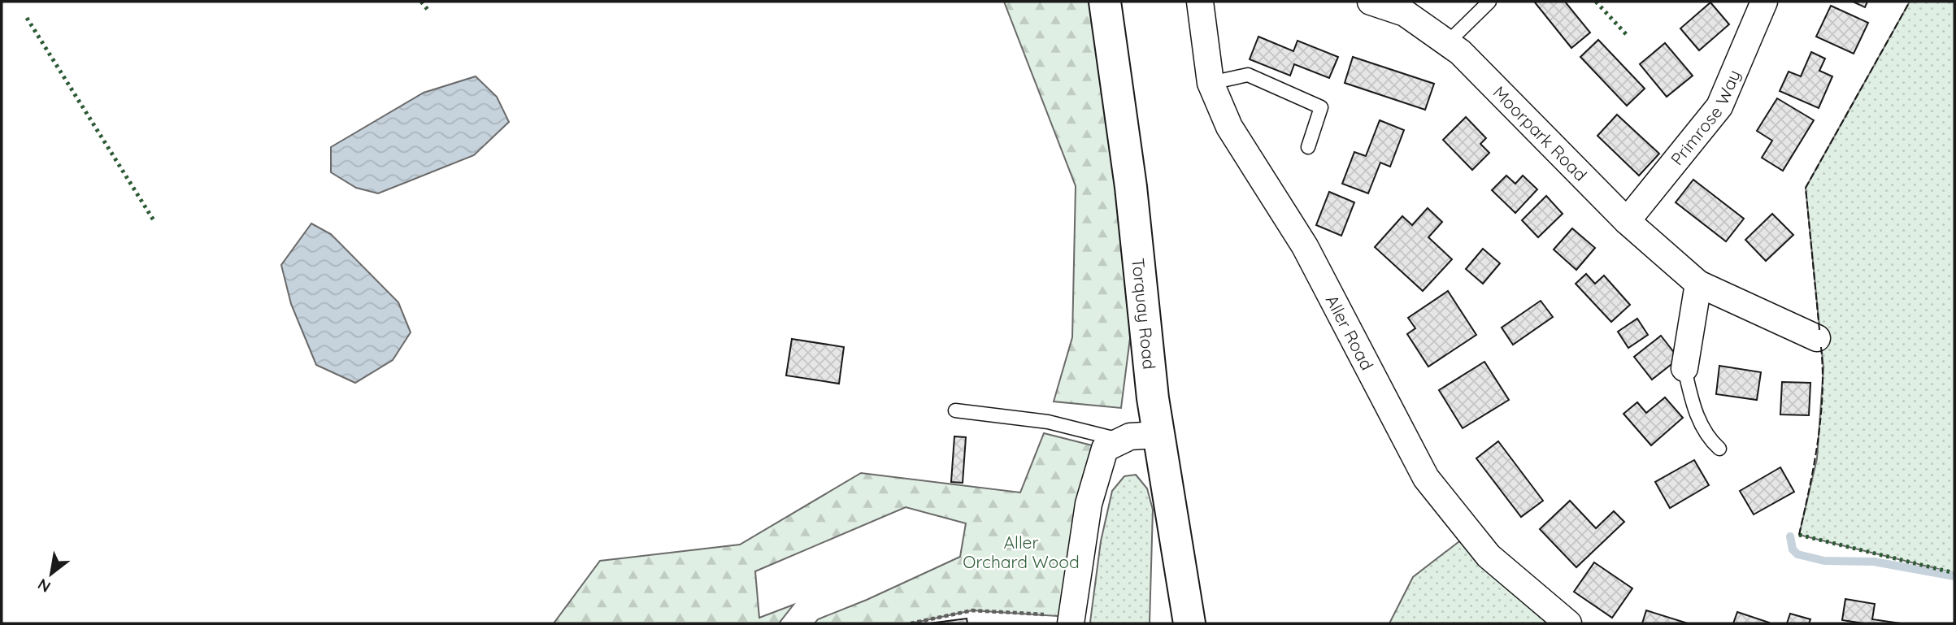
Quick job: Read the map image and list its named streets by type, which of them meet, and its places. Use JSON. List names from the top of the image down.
{
  "streets": {
    "street": [
      "Primrose Way",
      "Moorpark Road",
      "Torquay Road",
      "Aller Road"
    ]
  },
  "crossings": [
    ["Primrose Way", "Moorpark Road"]
  ],
  "parks": ["Aller Orchard Wood"],
  "north": "bottom left"
}
